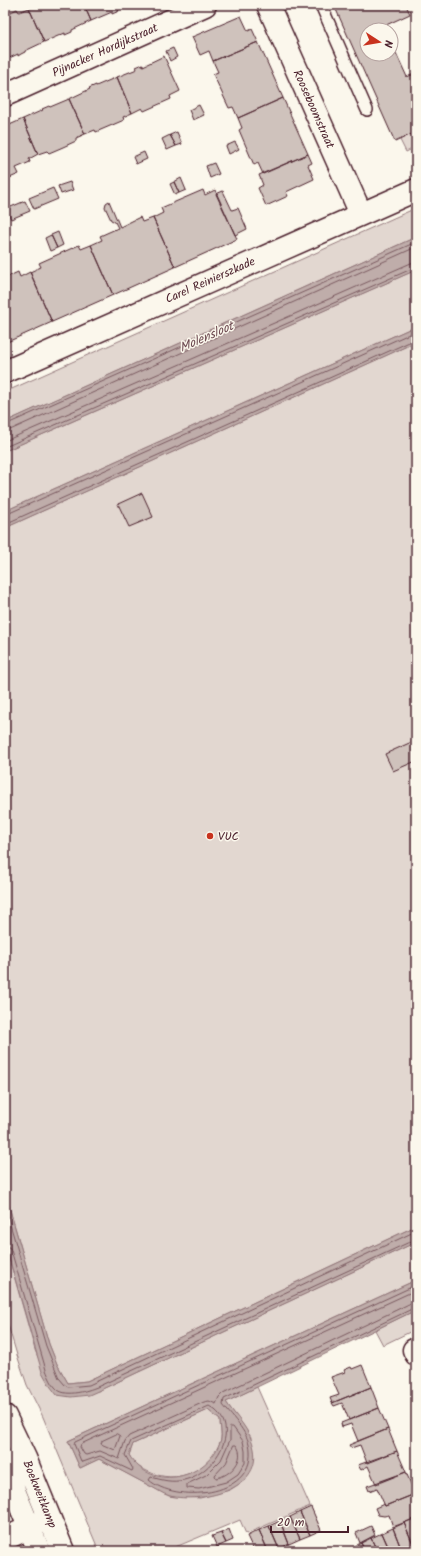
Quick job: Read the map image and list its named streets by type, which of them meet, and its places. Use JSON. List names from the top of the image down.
{
  "streets": {
    "street": [
      "Pijnacker Hordijkstraat",
      "Rooseboomstraat",
      "Carel Reinierszkade",
      "Boekweitkamp"
    ]
  },
  "crossings": [
    ["Rooseboomstraat", "Carel Reinierszkade"]
  ],
  "water": ["Molensloot"],
  "places": ["VUC"],
  "scale_bar": "20 m",
  "north": "right"
}
